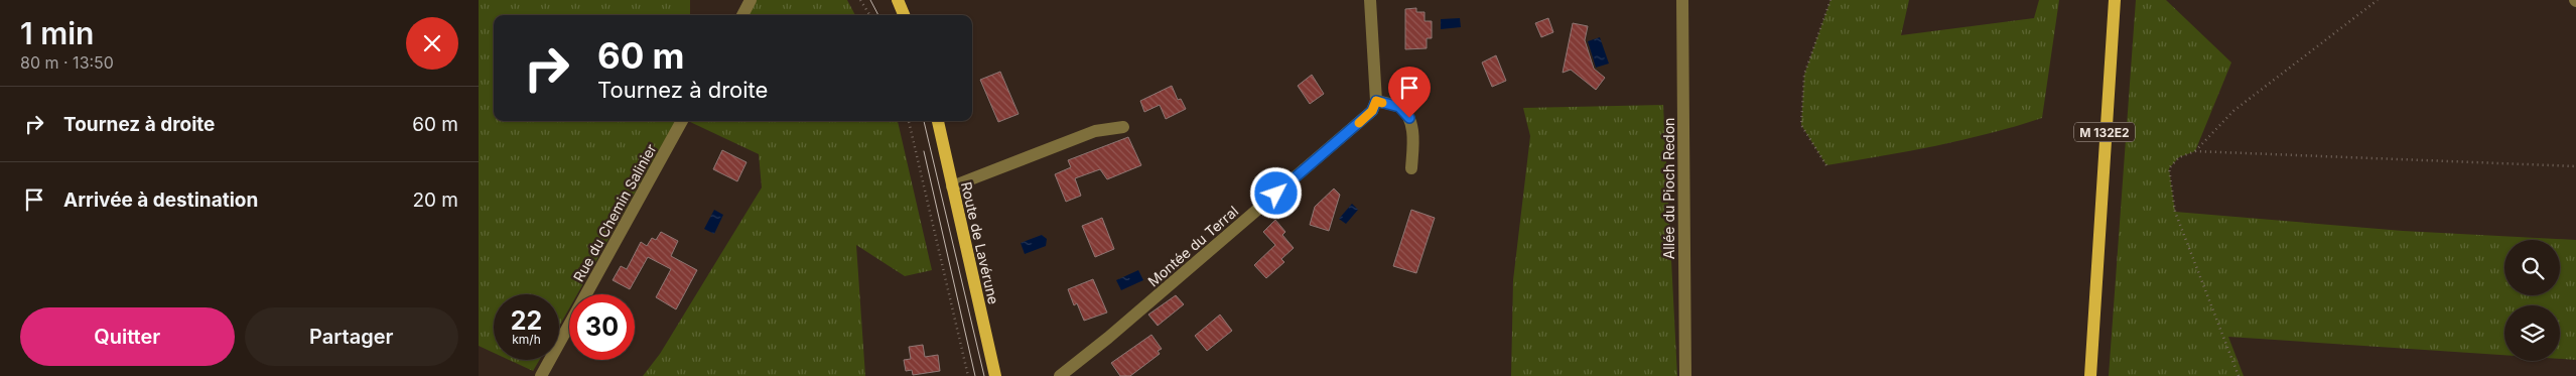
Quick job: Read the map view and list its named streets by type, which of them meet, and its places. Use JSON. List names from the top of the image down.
{
  "streets": {
    "main road": ["M 132E2", "Route de Lavérune"],
    "street": ["Allée du Pioch Redon", "Rue du Chemin Salinier", "Montée du Terral"]
  },
  "page": {
    "heading": ["1 min", "80 m · 13:50"],
    "turn": ["60 m", "Tournez à droite"],
    "list": [
      {
        "name": "Tournez à droite",
        "value": "60 m"
      },
      {
        "name": "Arrivée à destination",
        "value": "20 m"
      }
    ],
    "speed": "22 km/h",
    "limit": "30",
    "buttons": ["Quitter", "Partager"]
  }
}
